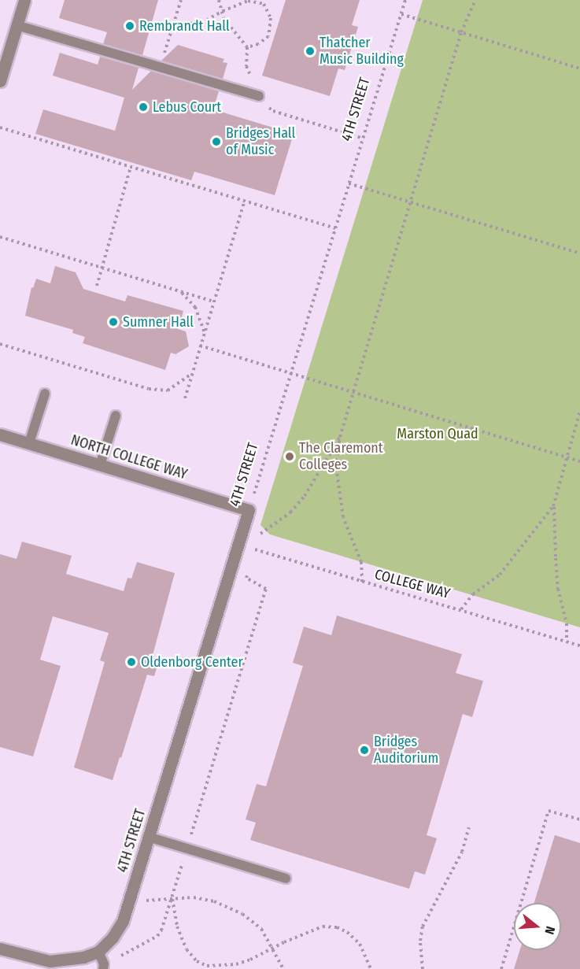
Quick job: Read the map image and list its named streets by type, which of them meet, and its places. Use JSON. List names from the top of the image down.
{
  "streets": {
    "street": ["4TH STREET", "NORTH COLLEGE WAY"],
    "path": ["COLLEGE WAY"]
  },
  "crossings": [
    ["4TH STREET", "NORTH COLLEGE WAY"],
    ["4TH STREET", "COLLEGE WAY"]
  ],
  "parks": ["Marston Quad"],
  "places": [
    "Rembrandt Hall",
    "Thatcher Music Building",
    "Lebus Court",
    "Bridges Hall of Music",
    "Sumner Hall",
    "The Claremont Colleges",
    "Oldenborg Center",
    "Bridges Auditorium"
  ],
  "north": "right"
}
